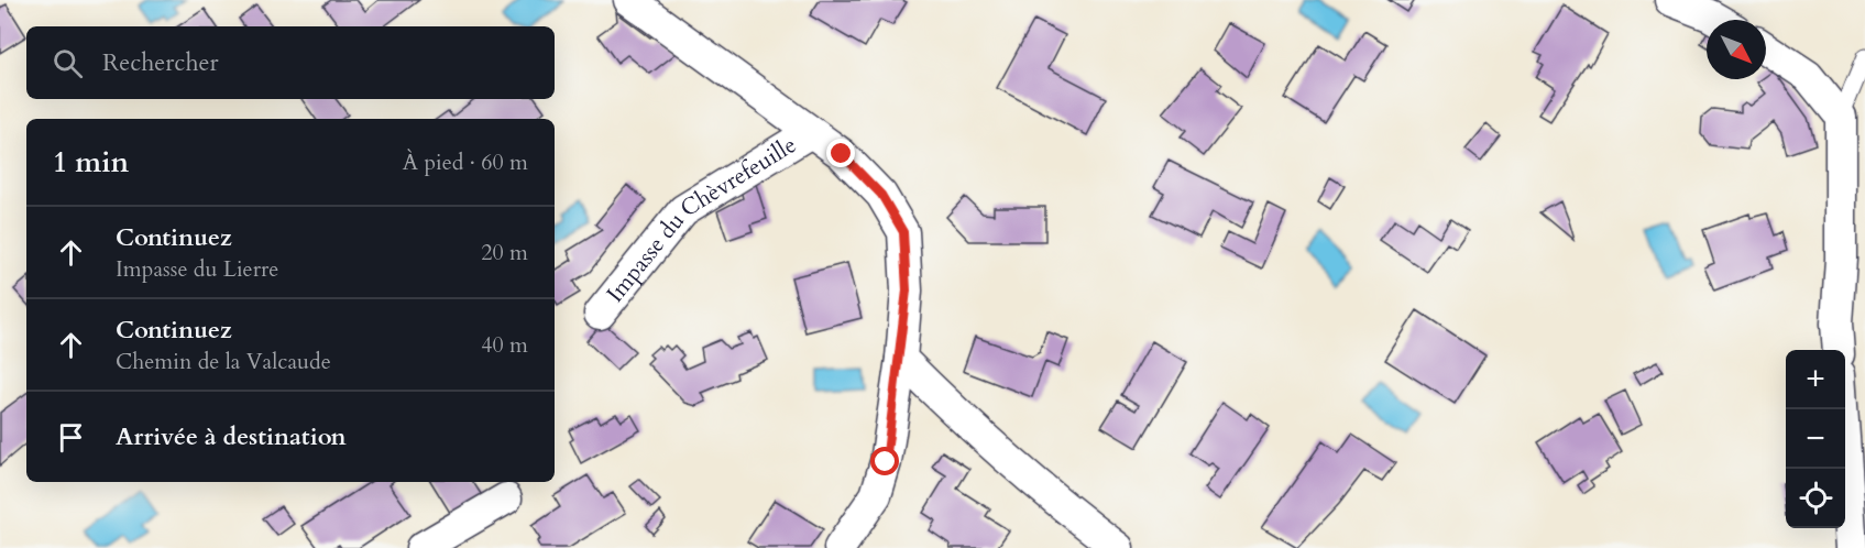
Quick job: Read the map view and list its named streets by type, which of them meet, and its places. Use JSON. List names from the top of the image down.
{
  "streets": {
    "street": ["Impasse du Chèvrefeuille"]
  },
  "north": "bottom right",
  "page": {
    "search": "Rechercher",
    "heading": ["1 min", "À pied · 60 m"],
    "list": [
      ["Continuez", "Impasse du Lierre", "20 m"],
      ["Continuez", "Chemin de la Valcaude", "40 m"],
      "Arrivée à destination"
    ],
    "map_buttons": ["+", "−"]
  }
}
